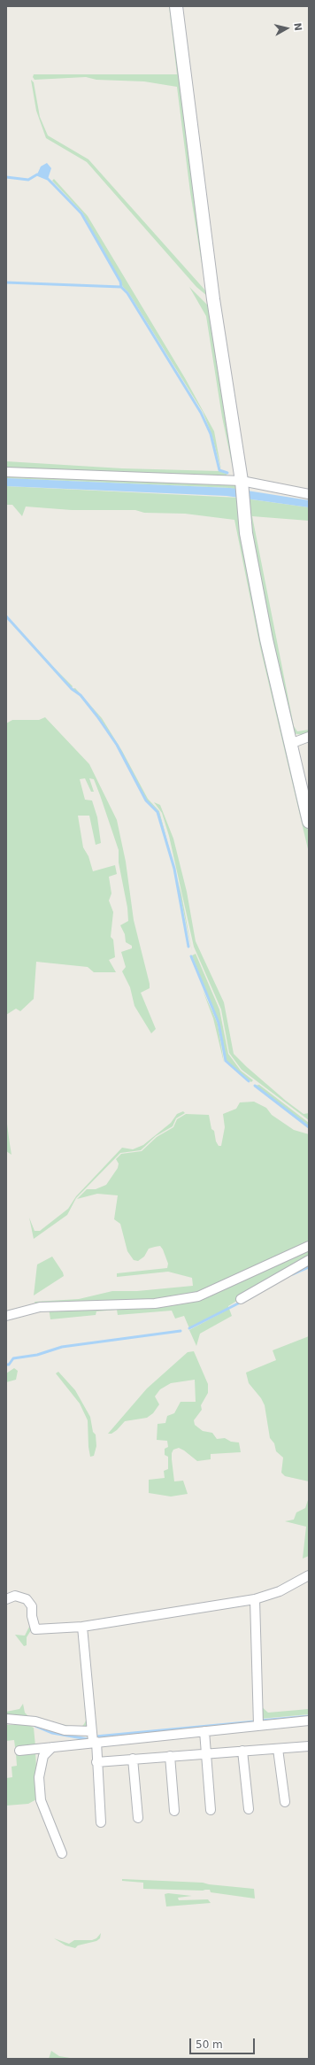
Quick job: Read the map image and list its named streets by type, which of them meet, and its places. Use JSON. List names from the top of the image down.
{
  "scale_bar": "50 m",
  "north": "right"
}
